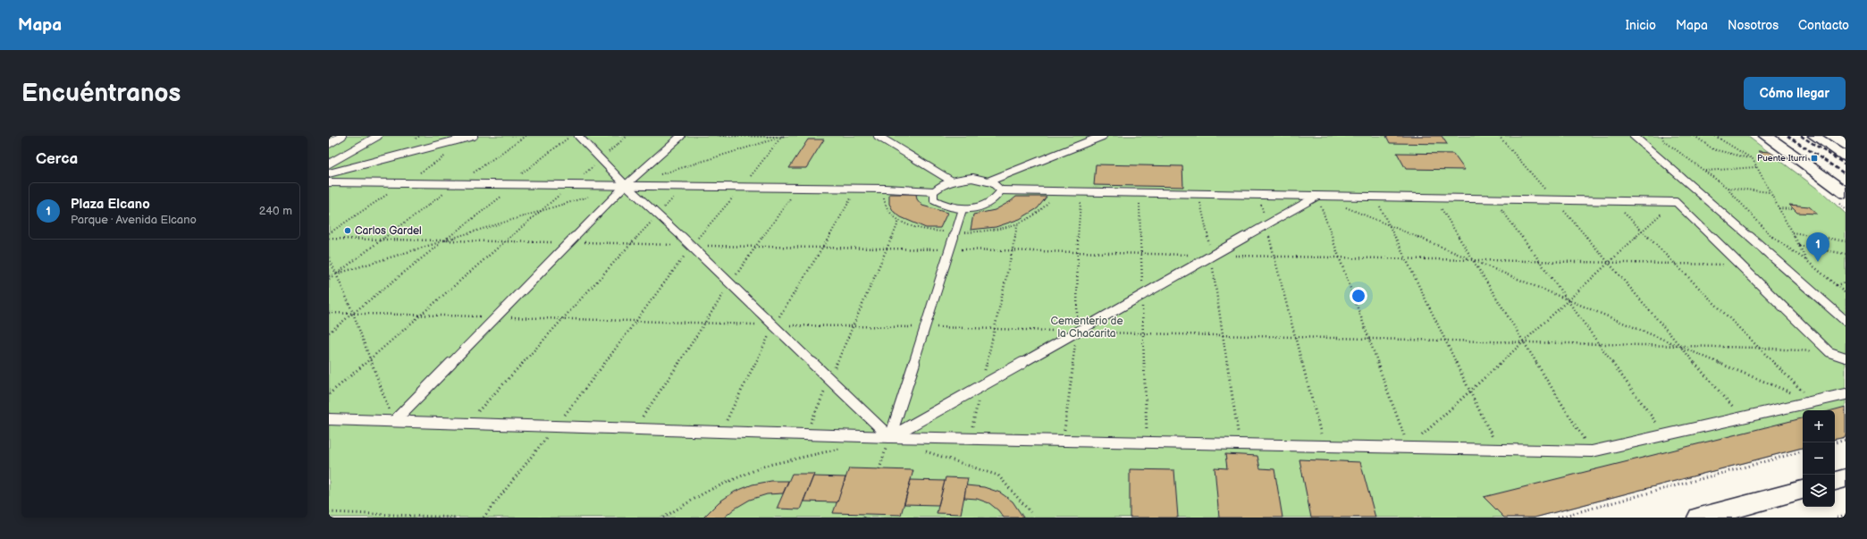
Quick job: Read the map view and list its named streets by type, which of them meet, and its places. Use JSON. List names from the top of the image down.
{
  "parks": ["Cementerio de la Chacarita"],
  "places": {
    "transit": ["Puente Iturri"],
    "other": ["Carlos Gardel"]
  },
  "page": {
    "header": "Mapa",
    "nav": [
      "Inicio",
      "Mapa",
      "Nosotros",
      "Contacto"
    ],
    "buttons": "Cómo llegar",
    "title": "Encuéntranos",
    "heading": "Cerca",
    "list": [
      {
        "mark": "1",
        "name": "Plaza Elcano",
        "note": "Parque · Avenida Elcano",
        "value": "240 m"
      }
    ],
    "pins": "1",
    "map_buttons": ["+", "−"]
  }
}
